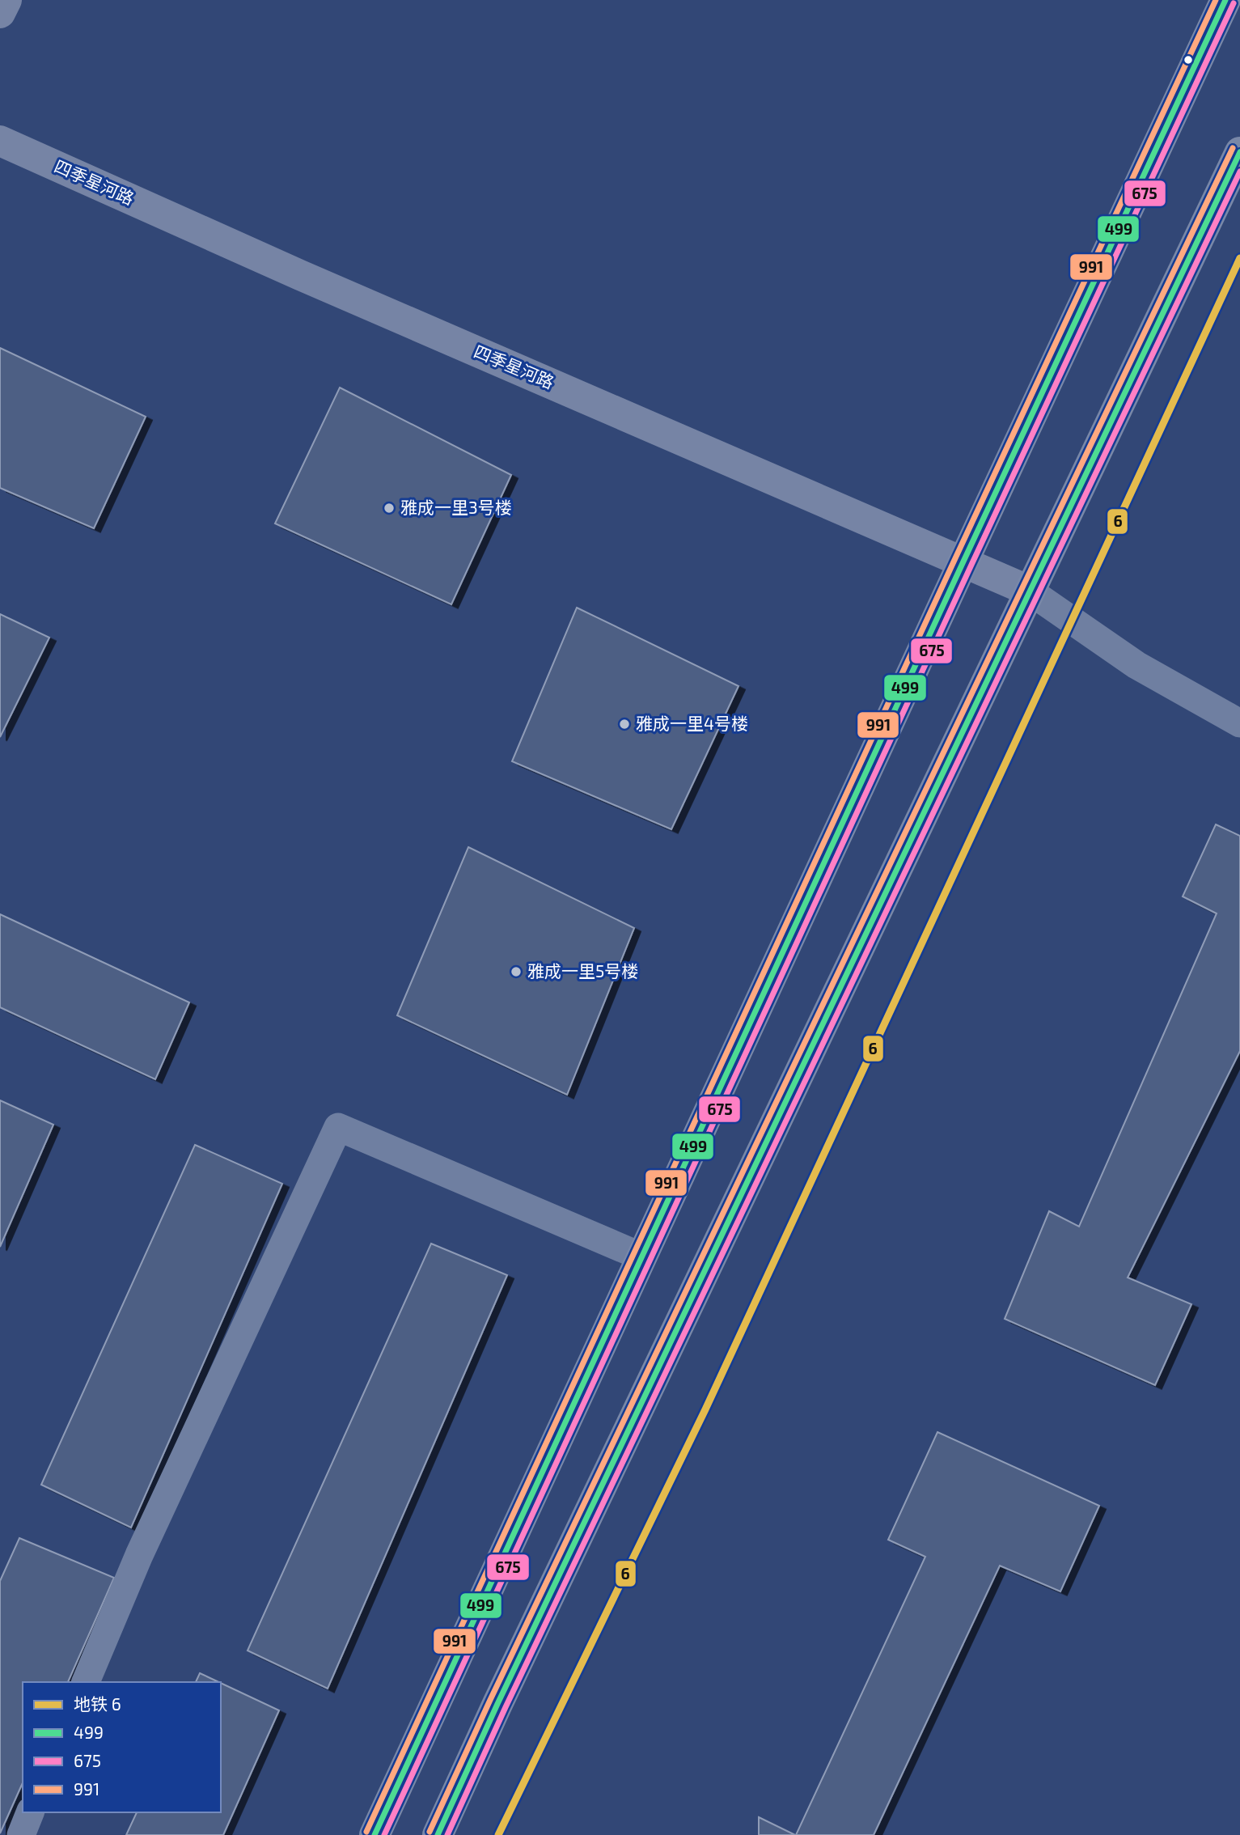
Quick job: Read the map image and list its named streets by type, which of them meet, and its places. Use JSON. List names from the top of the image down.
{
  "streets": {
    "street": ["四季星河路"]
  },
  "places": ["雅成一里3号楼", "雅成一里4号楼", "雅成一里5号楼"],
  "lines": [
    "transit line 499",
    "transit line 991",
    "transit line 675",
    "metro line 6"
  ],
  "legend": [
    "地铁 6",
    "499",
    "675",
    "991"
  ]
}
